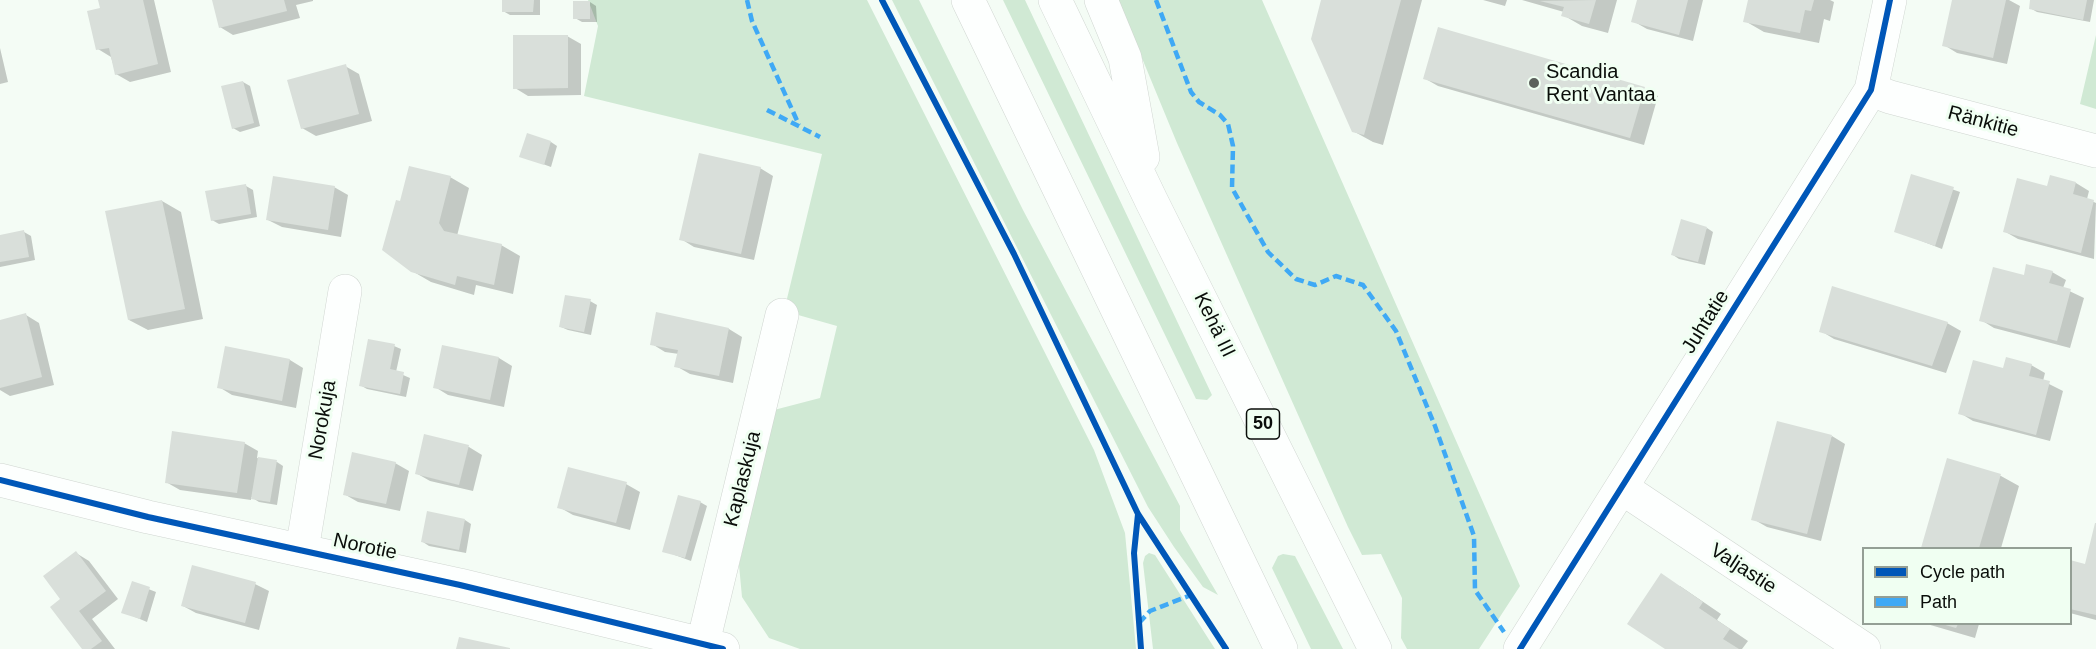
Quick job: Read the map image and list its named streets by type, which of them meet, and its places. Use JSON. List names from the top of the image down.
{
  "streets": {
    "main road": [
      "Ränkitie",
      "Juhtatie",
      "Kehä III",
      "Norokuja",
      "50",
      "Kaplaskuja",
      "Norotie",
      "Valjastie"
    ]
  },
  "crossings": [
    ["Ränkitie", "Juhtatie"],
    ["Juhtatie", "Valjastie"],
    ["Norokuja", "Norotie"],
    ["Kaplaskuja", "Norotie"]
  ],
  "places": ["Scandia Rent Vantaa"],
  "legend": ["Cycle path", "Path"]
}
